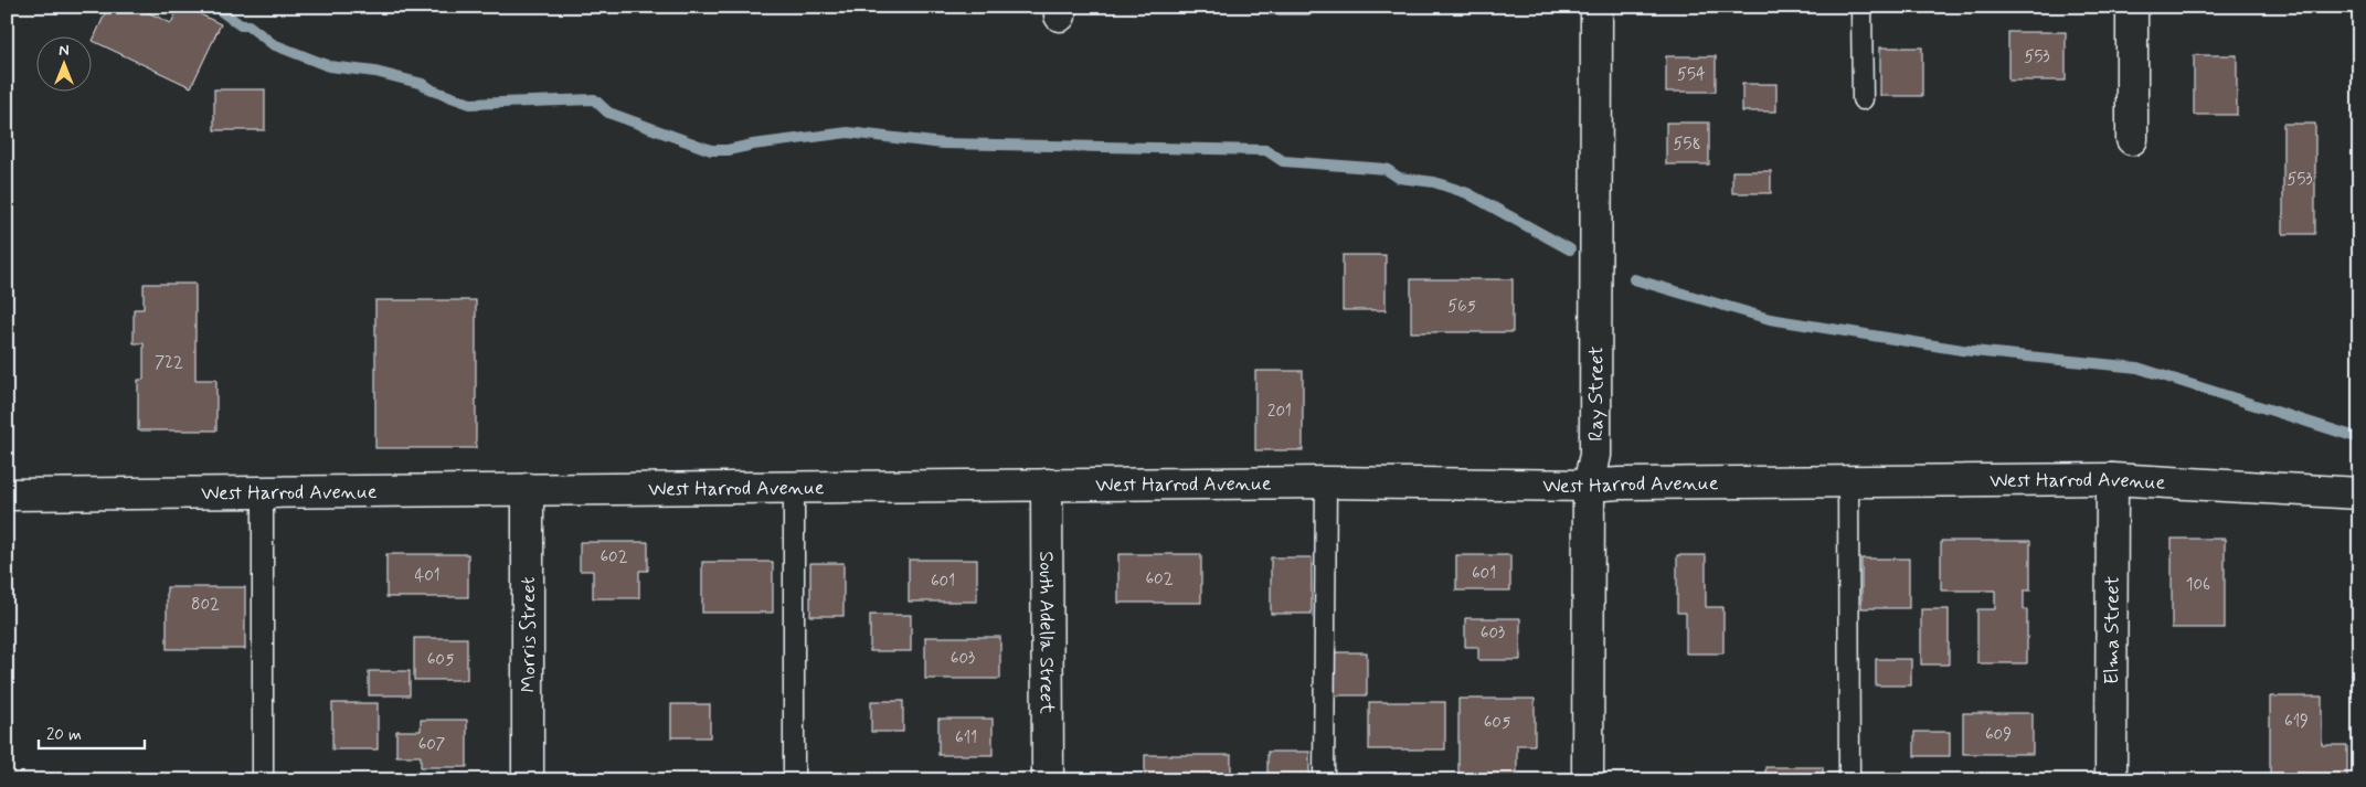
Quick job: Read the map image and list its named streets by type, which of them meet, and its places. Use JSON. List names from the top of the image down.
{
  "streets": {
    "street": [
      "Ray Street",
      "West Harrod Avenue",
      "Elma Street",
      "South Adella Street",
      "Morris Street"
    ]
  },
  "crossings": [
    ["Ray Street", "West Harrod Avenue"],
    ["West Harrod Avenue", "Elma Street"],
    ["West Harrod Avenue", "South Adella Street"],
    ["West Harrod Avenue", "Morris Street"]
  ],
  "house_numbers": [
    "553",
    "554",
    "558",
    "553",
    "565",
    "722",
    "201",
    "602",
    "601",
    "401",
    "602",
    "601",
    "106",
    "802",
    "603",
    "603",
    "605",
    "619",
    "605",
    "609",
    "611",
    "607"
  ],
  "scale_bar": "20 m",
  "north": "top"
}
